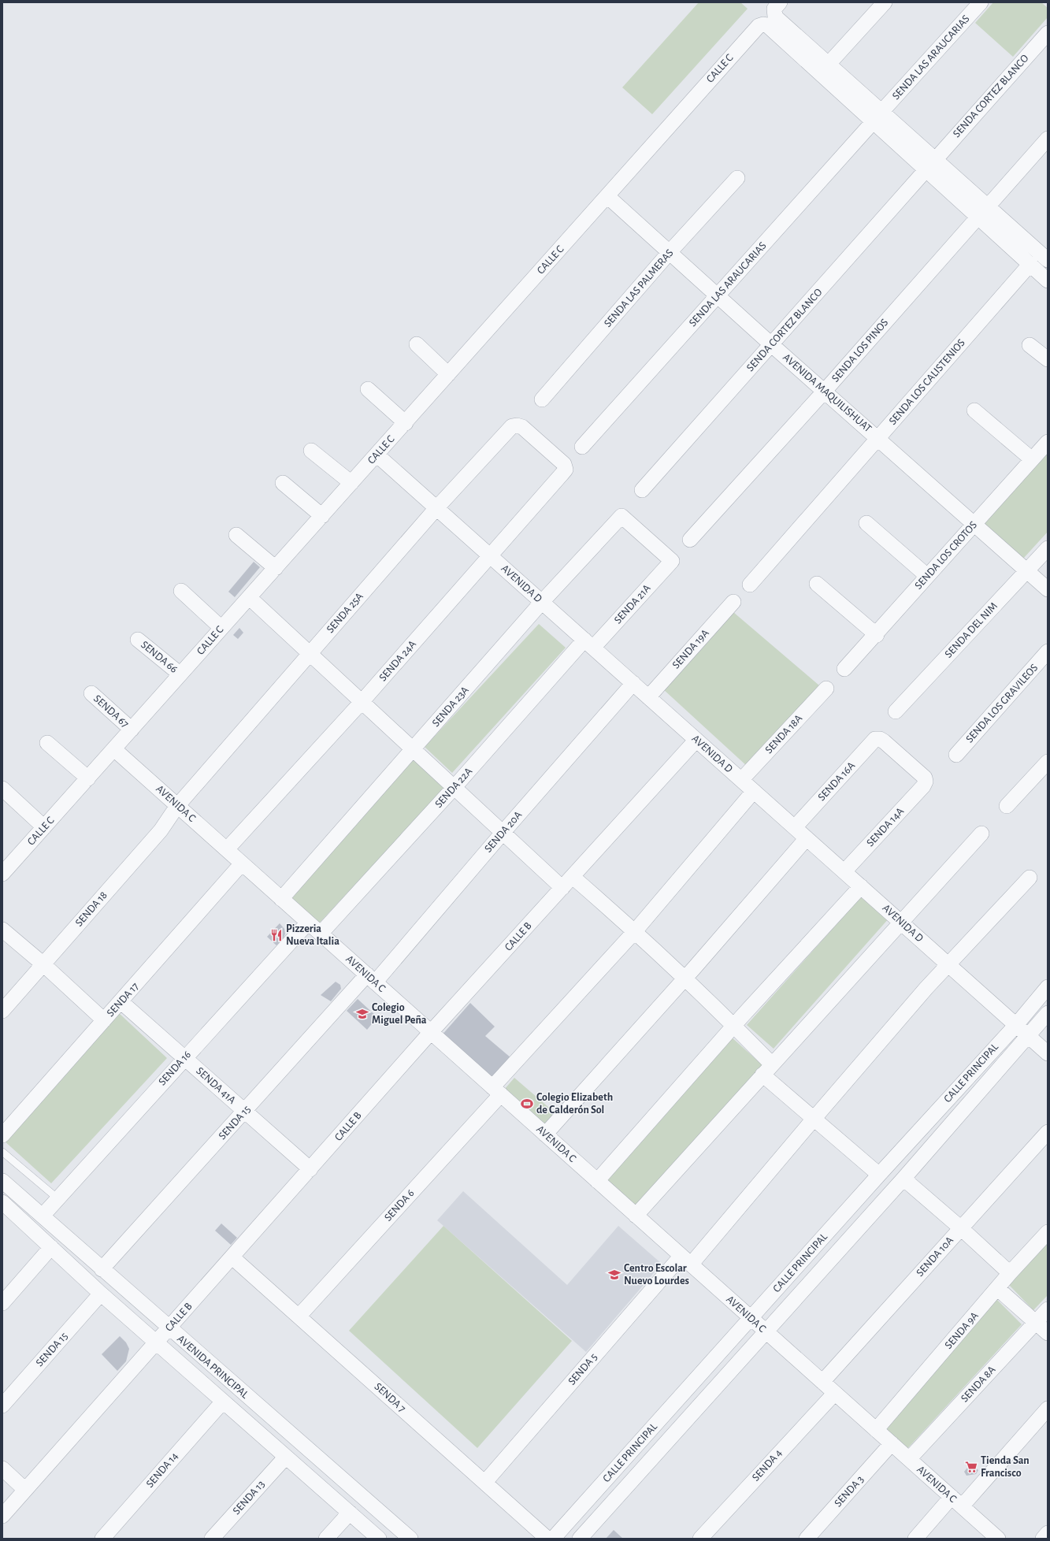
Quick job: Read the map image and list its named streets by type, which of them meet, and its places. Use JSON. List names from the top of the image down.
{
  "streets": {
    "street": [
      "SENDA LAS ARAUCARIAS",
      "CALLE C",
      "SENDA CORTEZ BLANCO",
      "SENDA LAS PALMERAS",
      "SENDA LOS PINOS",
      "SENDA LOS CALISTENIOS",
      "AVENIDA MAQUILISHUAT",
      "SENDA LOS CROTOS",
      "AVENIDA D",
      "SENDA 21A",
      "SENDA 25A",
      "SENDA DEL NIM",
      "SENDA 19A",
      "SENDA 66",
      "SENDA 24A",
      "SENDA LOS GRAVILEOS",
      "SENDA 23A",
      "SENDA 67",
      "SENDA 18A",
      "SENDA 16A",
      "SENDA 22A",
      "AVENIDA C",
      "SENDA 14A",
      "SENDA 20A",
      "SENDA 18",
      "CALLE B",
      "SENDA 17",
      "SENDA 16",
      "CALLE PRINCIPAL",
      "SENDA 41A",
      "SENDA 15",
      "SENDA 6",
      "SENDA 10A",
      "SENDA 9A",
      "AVENIDA PRINCIPAL",
      "SENDA 5",
      "SENDA 8A",
      "SENDA 7",
      "SENDA 4",
      "SENDA 14",
      "SENDA 3",
      "SENDA 13"
    ]
  },
  "crossings": [
    ["SENDA LAS ARAUCARIAS", "CALLE C"],
    ["SENDA LAS ARAUCARIAS", "AVENIDA MAQUILISHUAT"],
    ["CALLE C", "AVENIDA MAQUILISHUAT"],
    ["CALLE C", "AVENIDA D"],
    ["CALLE C", "SENDA 66"],
    ["CALLE C", "SENDA 67"],
    ["CALLE C", "AVENIDA C"],
    ["SENDA CORTEZ BLANCO", "AVENIDA MAQUILISHUAT"],
    ["SENDA LAS PALMERAS", "AVENIDA MAQUILISHUAT"],
    ["SENDA LOS PINOS", "AVENIDA MAQUILISHUAT"],
    ["SENDA LOS CALISTENIOS", "AVENIDA MAQUILISHUAT"],
    ["AVENIDA MAQUILISHUAT", "SENDA LOS CROTOS"],
    ["AVENIDA MAQUILISHUAT", "SENDA DEL NIM"],
    ["AVENIDA D", "SENDA 21A"],
    ["AVENIDA D", "SENDA 25A"],
    ["AVENIDA D", "SENDA 19A"],
    ["AVENIDA D", "SENDA 24A"],
    ["AVENIDA D", "SENDA 23A"],
    ["AVENIDA D", "SENDA 18A"],
    ["AVENIDA D", "SENDA 16A"],
    ["AVENIDA D", "SENDA 22A"],
    ["AVENIDA D", "SENDA 14A"],
    ["AVENIDA D", "SENDA 20A"],
    ["AVENIDA D", "CALLE B"],
    ["AVENIDA D", "CALLE PRINCIPAL"],
    ["AVENIDA D", "SENDA 6"],
    ["AVENIDA D", "SENDA 5"],
    ["SENDA 21A", "SENDA 23A"],
    ["SENDA 21A", "SENDA 22A"],
    ["SENDA 25A", "SENDA 24A"],
    ["SENDA 25A", "AVENIDA C"],
    ["SENDA 25A", "SENDA 18"],
    ["SENDA 24A", "AVENIDA C"],
    ["SENDA 23A", "AVENIDA C"],
    ["SENDA 16A", "SENDA 14A"],
    ["SENDA 22A", "AVENIDA C"],
    ["AVENIDA C", "SENDA 20A"],
    ["AVENIDA C", "SENDA 18"],
    ["AVENIDA C", "CALLE B"],
    ["AVENIDA C", "SENDA 17"],
    ["AVENIDA C", "SENDA 16"],
    ["AVENIDA C", "CALLE PRINCIPAL"],
    ["AVENIDA C", "SENDA 15"],
    ["AVENIDA C", "SENDA 6"],
    ["AVENIDA C", "SENDA 10A"],
    ["AVENIDA C", "SENDA 9A"],
    ["AVENIDA C", "SENDA 5"],
    ["AVENIDA C", "SENDA 8A"],
    ["AVENIDA C", "SENDA 4"],
    ["AVENIDA C", "SENDA 3"],
    ["SENDA 20A", "SENDA 15"],
    ["CALLE B", "SENDA 41A"],
    ["CALLE B", "AVENIDA PRINCIPAL"],
    ["CALLE B", "SENDA 7"],
    ["SENDA 17", "SENDA 41A"],
    ["SENDA 16", "SENDA 41A"],
    ["SENDA 16", "AVENIDA PRINCIPAL"],
    ["SENDA 41A", "SENDA 15"],
    ["SENDA 15", "AVENIDA PRINCIPAL"],
    ["SENDA 6", "SENDA 7"],
    ["AVENIDA PRINCIPAL", "SENDA 14"],
    ["AVENIDA PRINCIPAL", "SENDA 13"],
    ["SENDA 5", "SENDA 7"]
  ],
  "places": {
    "restaurant": ["Pizzeria Nueva Italia"],
    "school or university": ["Colegio Miguel Peña", "Centro Escolar Nuevo Lourdes"],
    "sports": ["Colegio Elizabeth de Calderón Sol"],
    "supermarket": ["Tienda San Francisco"]
  }
}
